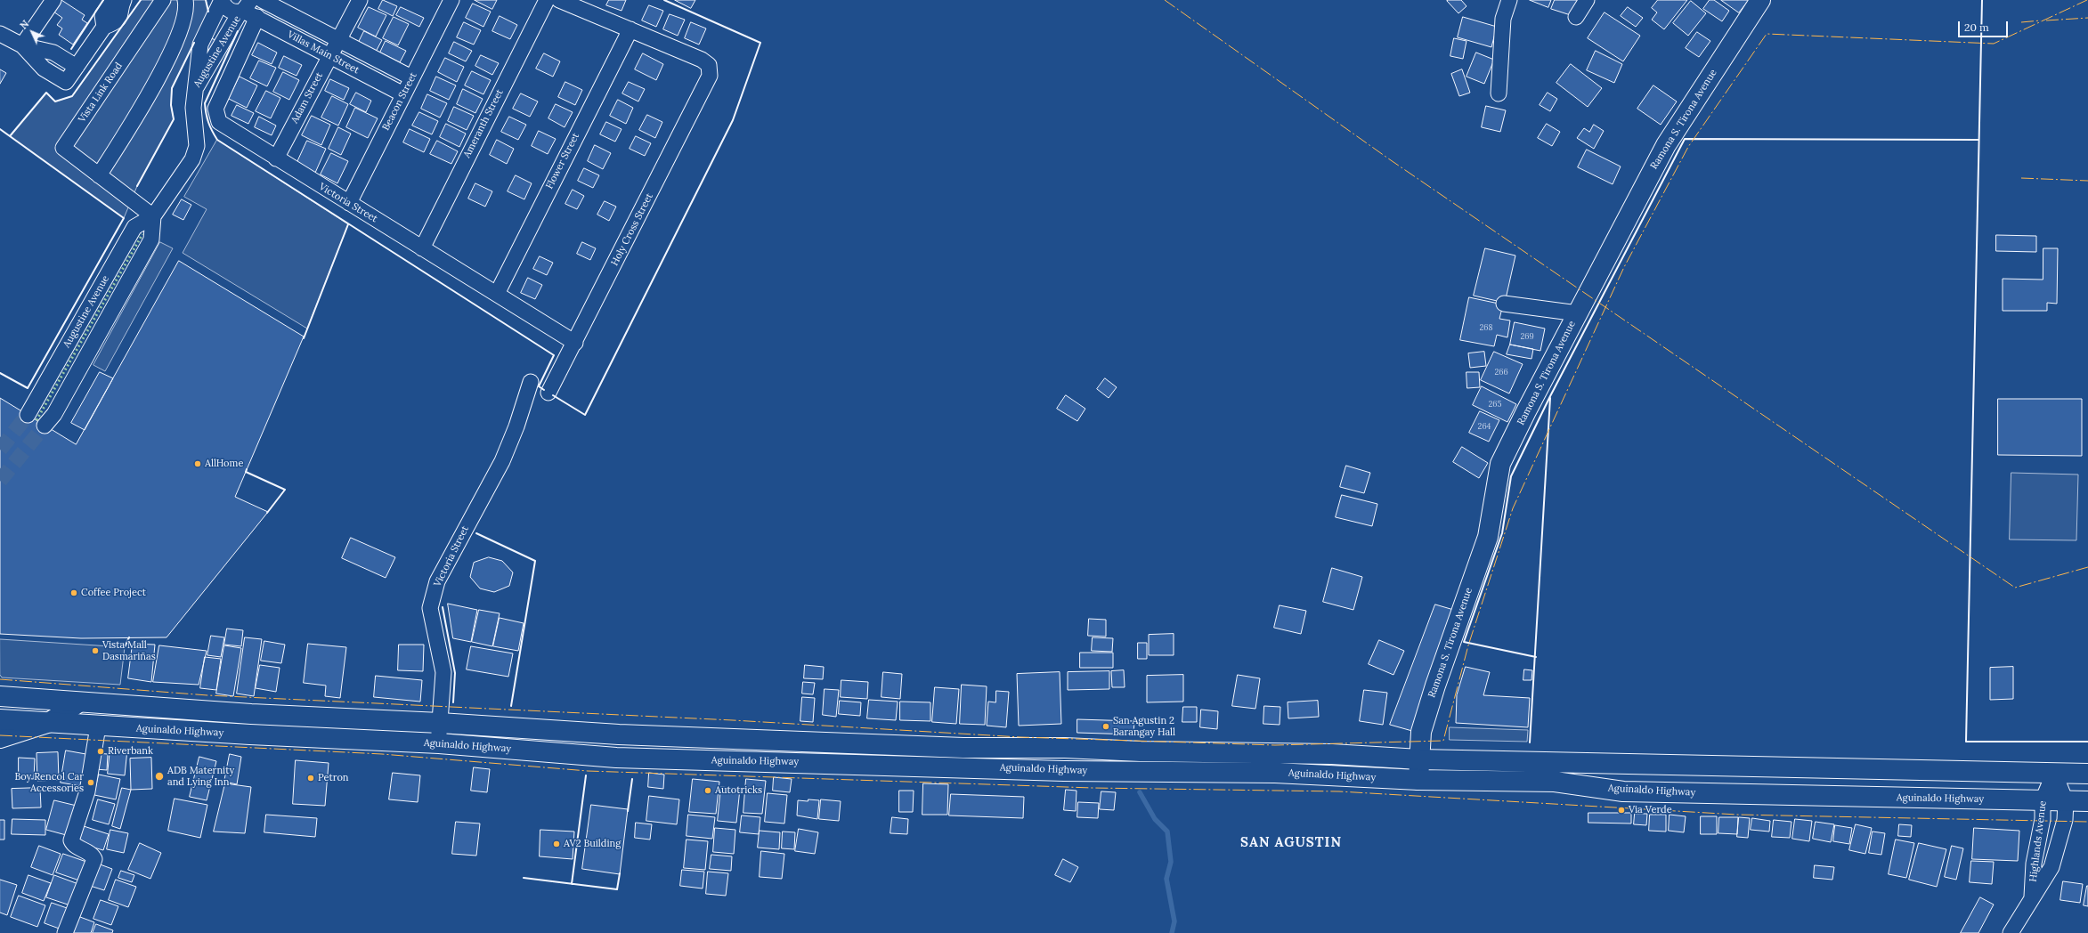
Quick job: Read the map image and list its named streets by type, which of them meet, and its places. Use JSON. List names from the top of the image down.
{
  "streets": {
    "main road": ["Ramona S. Tirona Avenue", "Aguinaldo Highway"],
    "street": [
      "Augustine Avenue",
      "Villas Main Street",
      "Vista Link Road",
      "Adam Street",
      "Beacon Street",
      "Ameranth Street",
      "Flower Street",
      "Victoria Street",
      "Holy Cross Street",
      "Highlands Avenue"
    ]
  },
  "crossings": [
    ["Augustine Avenue", "Villas Main Street"],
    ["Augustine Avenue", "Vista Link Road"],
    ["Villas Main Street", "Adam Street"],
    ["Villas Main Street", "Beacon Street"],
    ["Villas Main Street", "Victoria Street"],
    ["Adam Street", "Victoria Street"],
    ["Beacon Street", "Victoria Street"],
    ["Ramona S. Tirona Avenue", "Aguinaldo Highway"],
    ["Ameranth Street", "Victoria Street"],
    ["Flower Street", "Victoria Street"],
    ["Flower Street", "Holy Cross Street"],
    ["Victoria Street", "Holy Cross Street"],
    ["Victoria Street", "Aguinaldo Highway"],
    ["Aguinaldo Highway", "Highlands Avenue"]
  ],
  "districts": ["SAN AGUSTIN"],
  "places": [
    "AllHome",
    "Coffee Project",
    "Vista Mall Dasmariñas",
    "San Agustin 2 Barangay Hall",
    "Riverbank",
    "ADB Maternity and Lying Inn",
    "Petron",
    "Boy Rencol Car Accessories",
    "Autotricks",
    "Via Verde",
    "AV2 Building"
  ],
  "house_numbers": [
    "268",
    "269",
    "266",
    "265",
    "264"
  ],
  "scale_bar": "20 m",
  "north": "top left"
}
